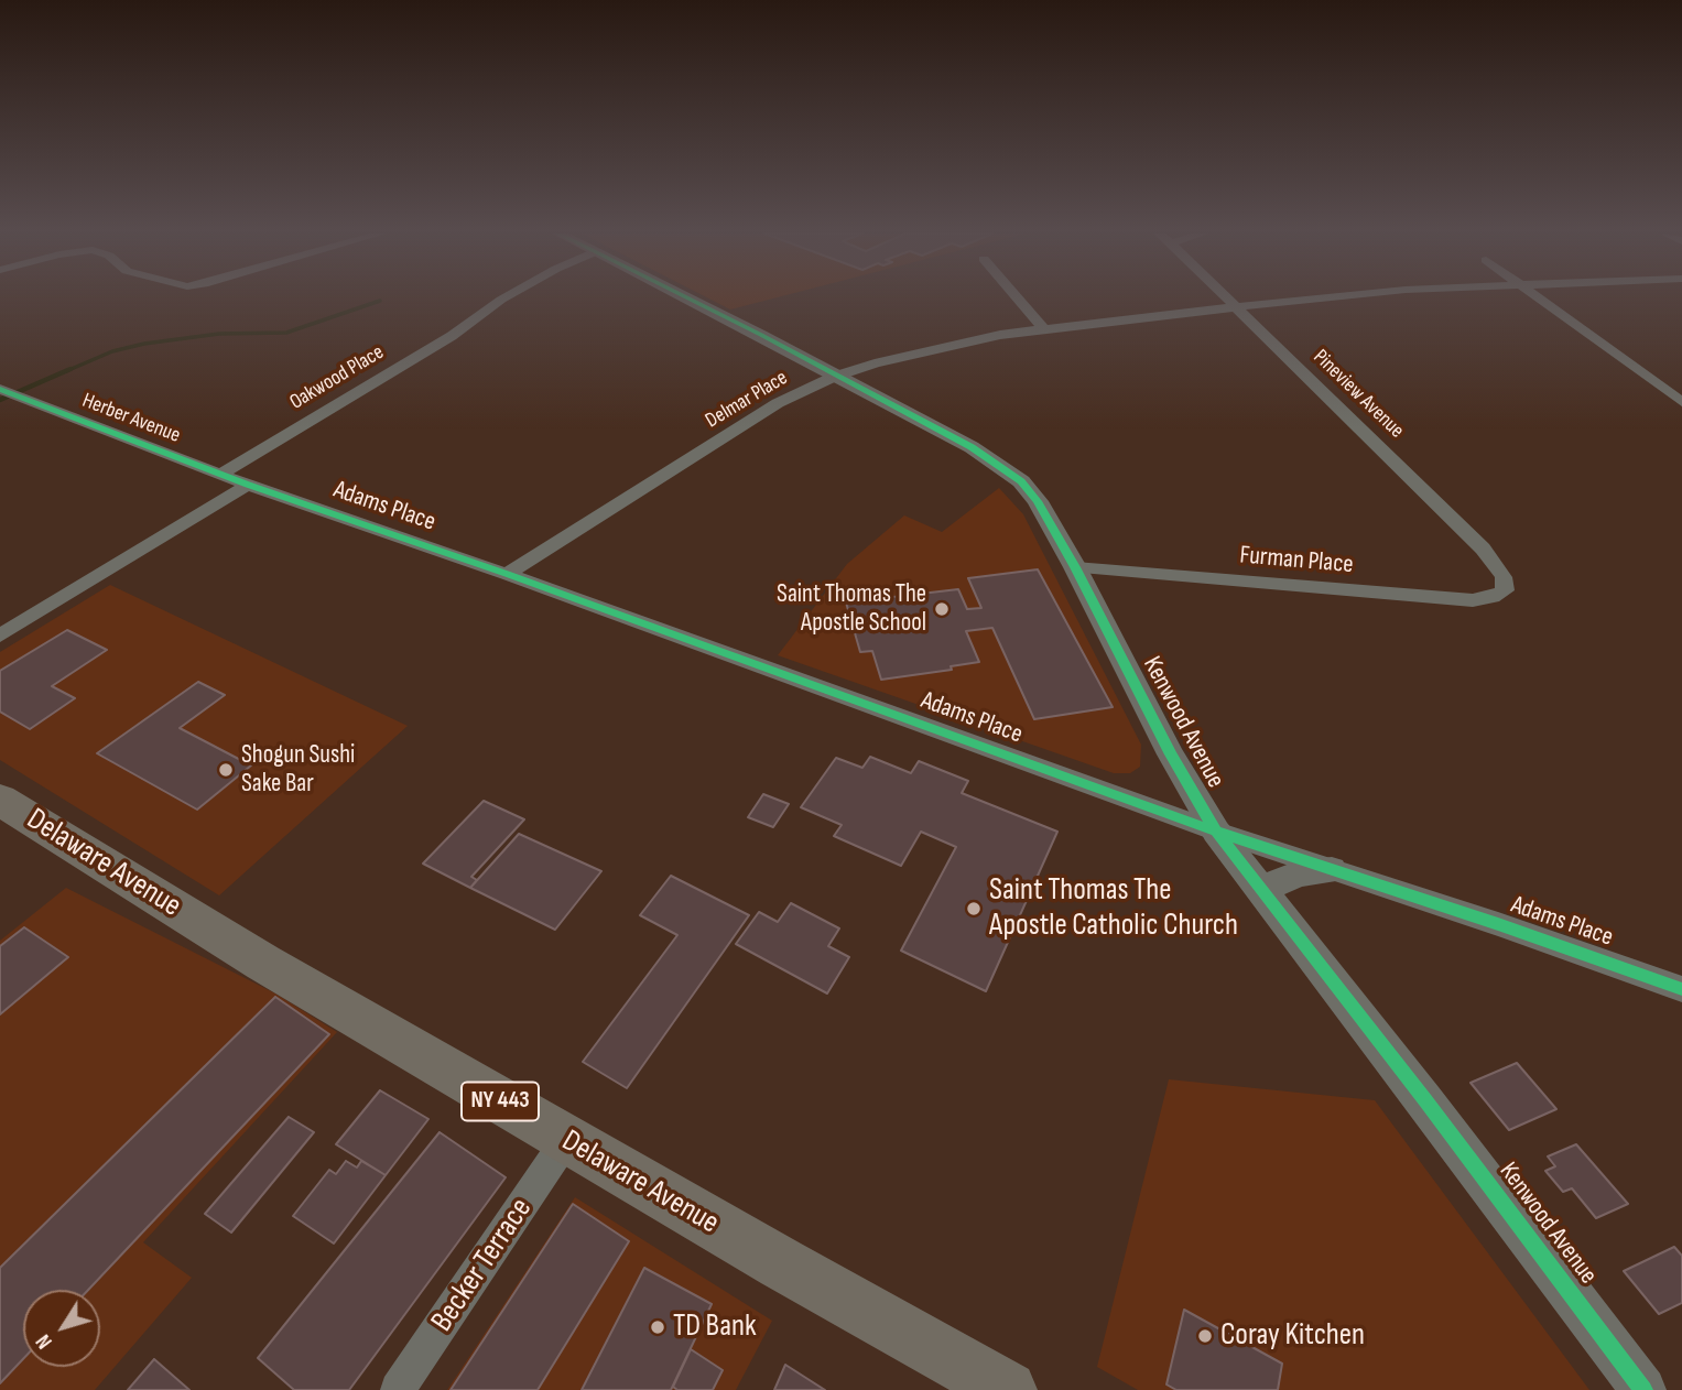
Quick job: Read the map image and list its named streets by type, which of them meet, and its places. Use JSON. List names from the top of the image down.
{
  "streets": {
    "main road": ["Delaware Avenue", "NY 443"],
    "street": [
      "Oakwood Place",
      "Pineview Avenue",
      "Delmar Place",
      "Herber Avenue",
      "Adams Place",
      "Furman Place",
      "Kenwood Avenue",
      "Becker Terrace"
    ]
  },
  "crossings": [
    ["Oakwood Place", "Herber Avenue"],
    ["Pineview Avenue", "Delmar Place"],
    ["Pineview Avenue", "Furman Place"],
    ["Delmar Place", "Adams Place"],
    ["Delmar Place", "Kenwood Avenue"],
    ["Herber Avenue", "Adams Place"],
    ["Adams Place", "Kenwood Avenue"],
    ["Furman Place", "Kenwood Avenue"],
    ["Delaware Avenue", "Becker Terrace"]
  ],
  "places": [
    "Saint Thomas The Apostle School",
    "Shogun Sushi Sake Bar",
    "Saint Thomas The Apostle Catholic Church",
    "TD Bank",
    "Coray Kitchen"
  ],
  "north": "bottom left"
}
